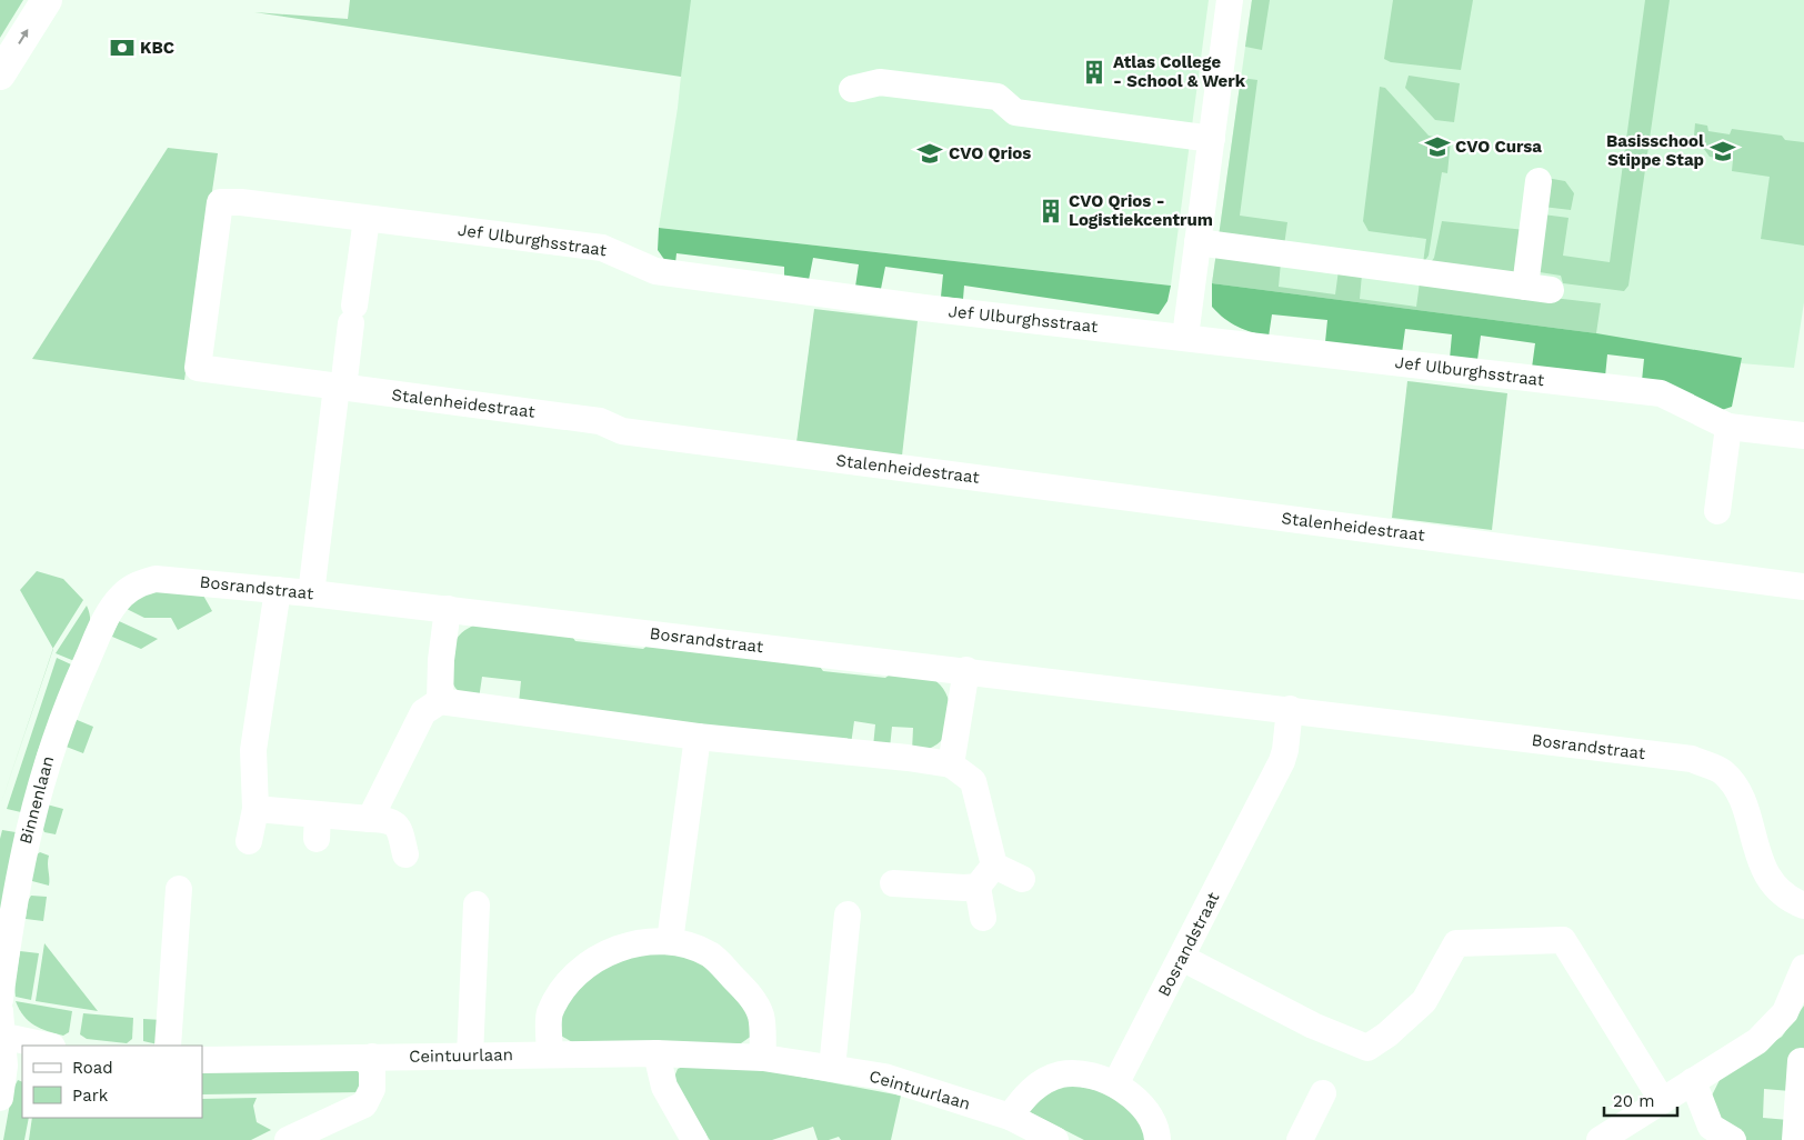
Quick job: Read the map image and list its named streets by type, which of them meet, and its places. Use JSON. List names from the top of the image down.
{
  "streets": {
    "street": [
      "Jef Ulburghsstraat",
      "Stalenheidestraat",
      "Bosrandstraat",
      "Binnenlaan",
      "Ceintuurlaan"
    ]
  },
  "crossings": [
    ["Jef Ulburghsstraat", "Stalenheidestraat"],
    ["Bosrandstraat", "Binnenlaan"]
  ],
  "places": {
    "bank": ["KBC"],
    "building": ["Atlas College - School & Werk", "CVO Qrios - Logistiekcentrum"],
    "school or university": ["CVO Cursa", "Basisschool Stippe Stap", "CVO Qrios"]
  },
  "legend": ["Road", "Park"],
  "scale_bar": "20 m"
}
